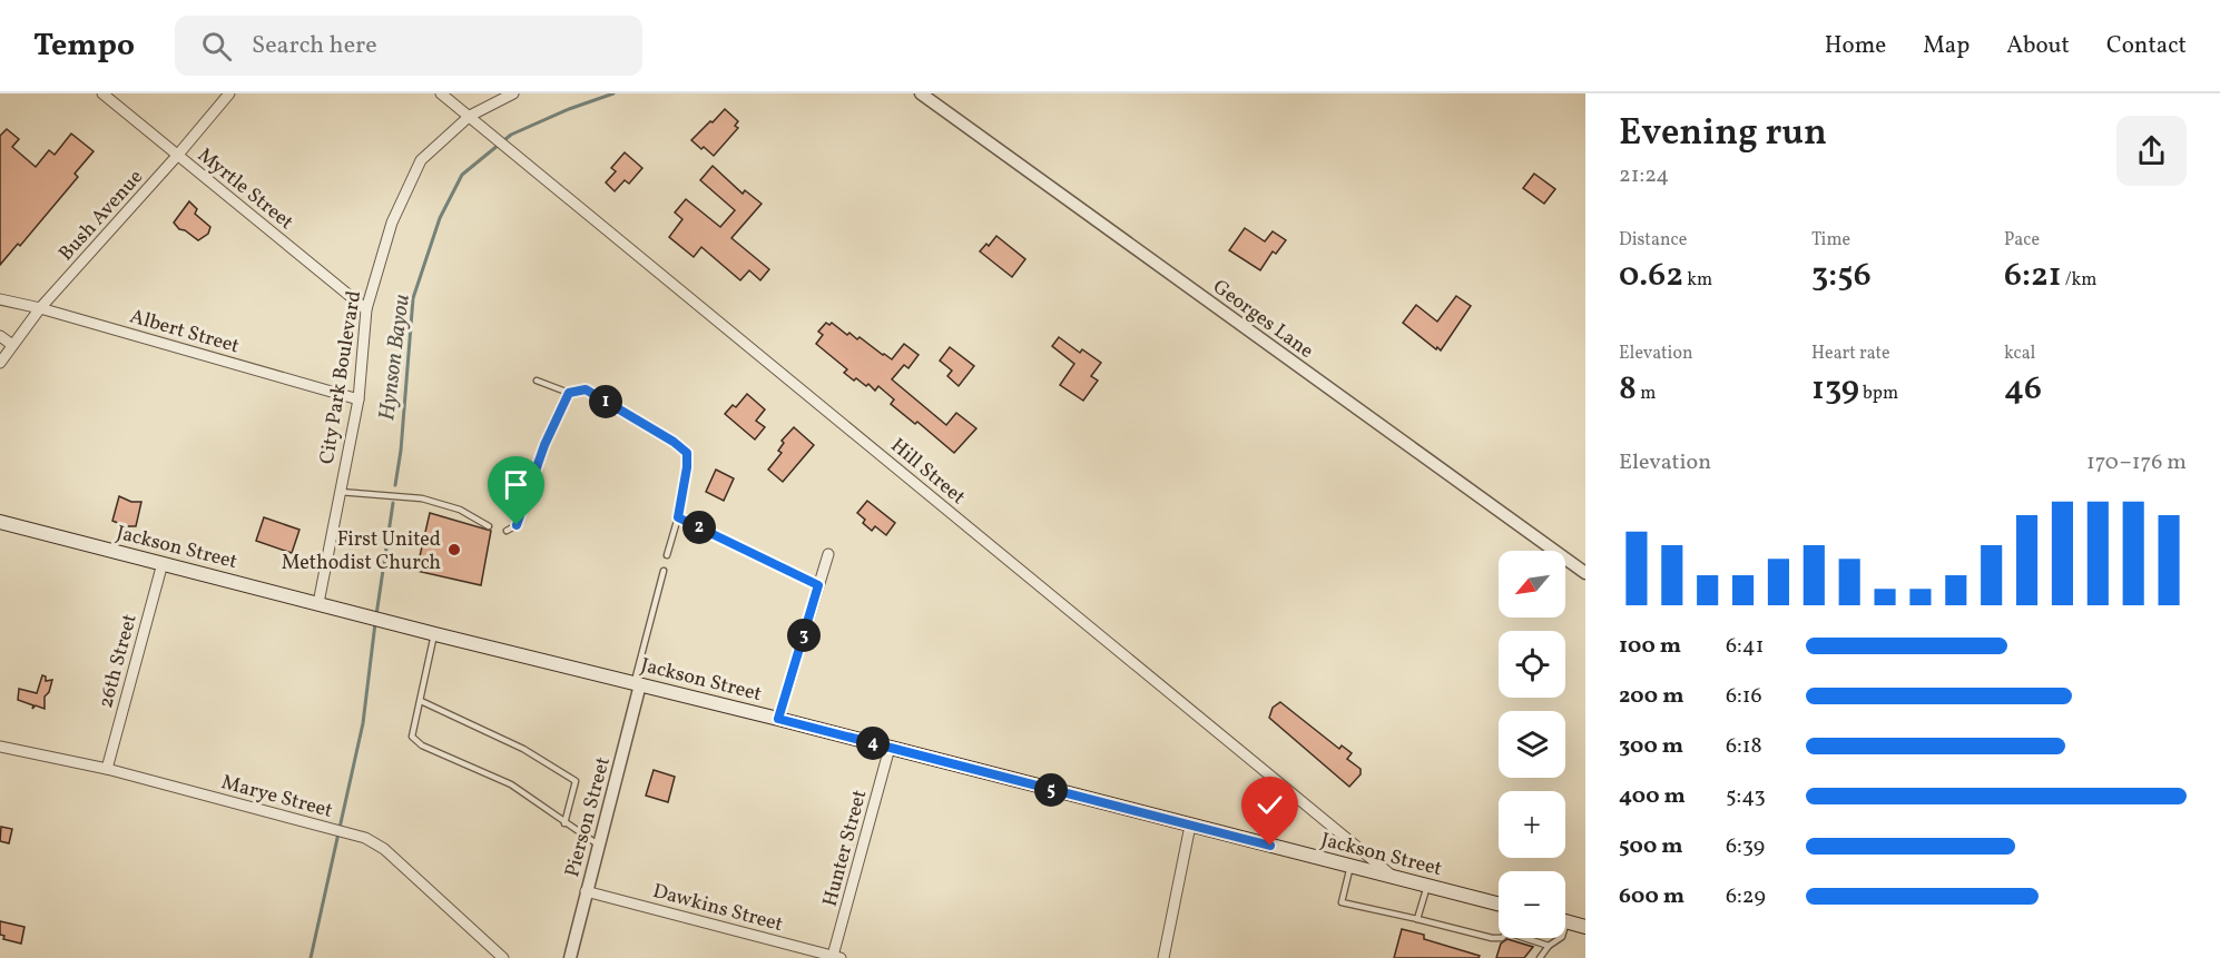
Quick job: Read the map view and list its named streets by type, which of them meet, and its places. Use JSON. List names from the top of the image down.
{
  "streets": {
    "main road": ["Jackson Street"],
    "street": [
      "Myrtle Street",
      "Bush Avenue",
      "Georges Lane",
      "Albert Street",
      "City Park Boulevard",
      "Hill Street",
      "26th Street",
      "Marye Street",
      "Pierson Street",
      "Hunter Street",
      "Dawkins Street"
    ]
  },
  "crossings": [
    ["Myrtle Street", "Bush Avenue"],
    ["Myrtle Street", "City Park Boulevard"],
    ["Bush Avenue", "Albert Street"],
    ["Albert Street", "City Park Boulevard"],
    ["City Park Boulevard", "Hill Street"],
    ["City Park Boulevard", "Jackson Street"],
    ["Hill Street", "Jackson Street"],
    ["Jackson Street", "26th Street"],
    ["Jackson Street", "Pierson Street"],
    ["Jackson Street", "Hunter Street"],
    ["26th Street", "Marye Street"],
    ["Pierson Street", "Dawkins Street"],
    ["Hunter Street", "Dawkins Street"]
  ],
  "water": ["Hynson Bayou"],
  "places": ["First United Methodist Church"],
  "north": "bottom left",
  "page": {
    "header": "Tempo",
    "search": "Search here",
    "nav": [
      "Home",
      "Map",
      "About",
      "Contact"
    ],
    "heading": ["Evening run", "21:24"],
    "stats": [
      ["Distance", "0.62 km"],
      ["Time", "3:56"],
      ["Pace", "6:21 /km"],
      ["Elevation", "8 m"],
      ["Heart rate", "139 bpm"],
      ["kcal", "46"]
    ],
    "pins": [
      "1",
      "2",
      "3",
      "4",
      "5"
    ],
    "chart": ["Elevation", "170–176 m"],
    "map_buttons": ["+", "−"],
    "list": [
      {
        "name": "100 m",
        "note": "6:41"
      },
      {
        "name": "200 m",
        "note": "6:16"
      },
      {
        "name": "300 m",
        "note": "6:18"
      },
      {
        "name": "400 m",
        "note": "5:43"
      },
      {
        "name": "500 m",
        "note": "6:39"
      },
      {
        "name": "600 m",
        "note": "6:29"
      }
    ]
  }
}
